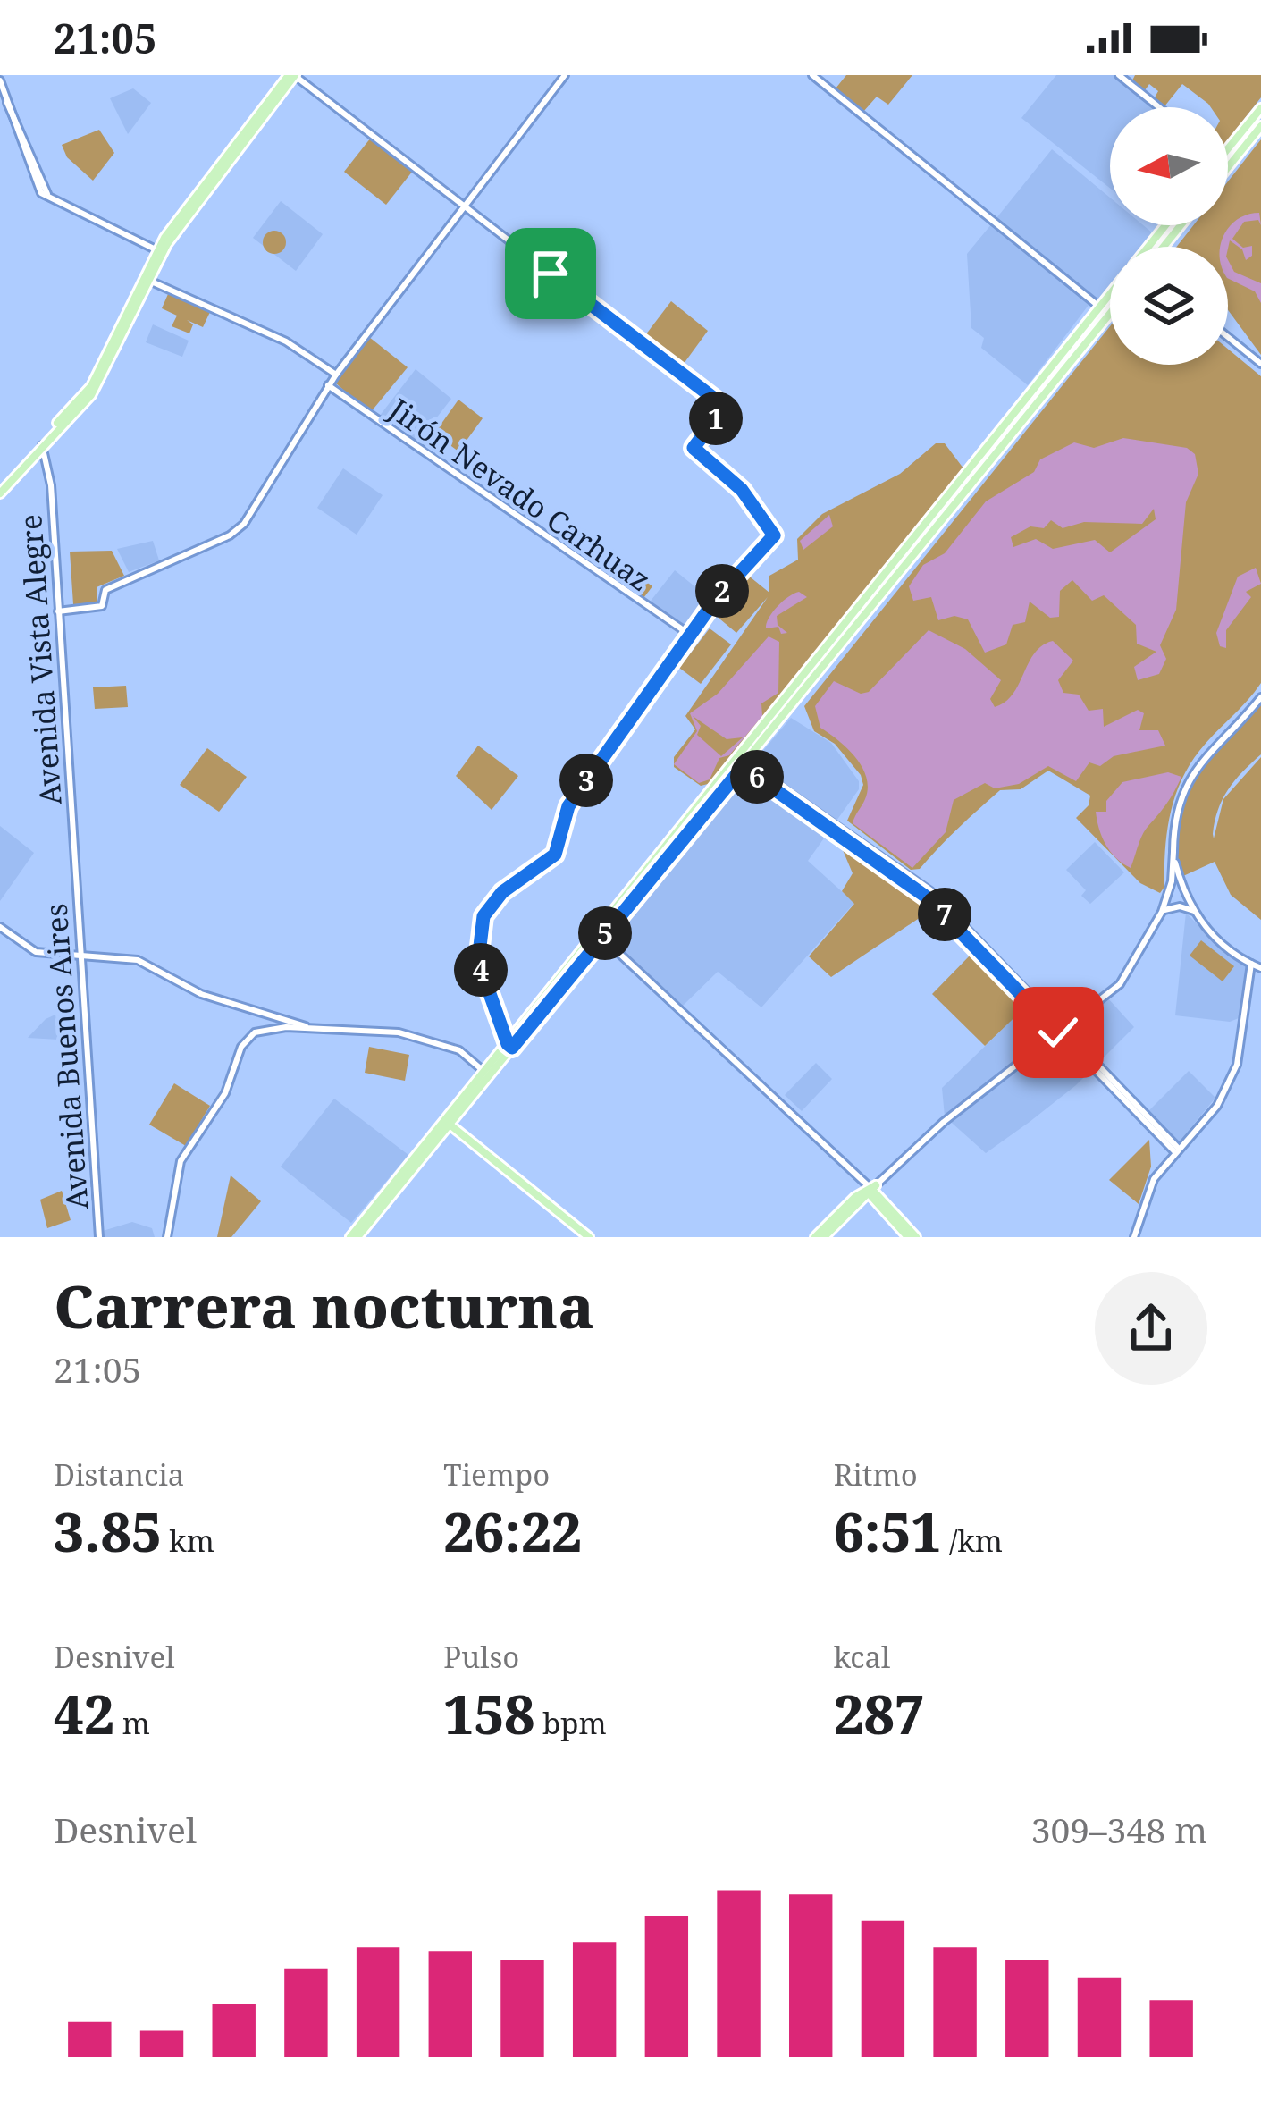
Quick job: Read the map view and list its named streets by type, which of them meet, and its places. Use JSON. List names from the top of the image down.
{
  "streets": {
    "street": ["Jirón Nevado Carhuaz", "Avenida Vista Alegre", "Avenida Buenos Aires"]
  },
  "crossings": [
    ["Avenida Vista Alegre", "Avenida Buenos Aires"]
  ],
  "north": "left",
  "page": {
    "status": "21:05",
    "pins": [
      "1",
      "2",
      "6",
      "3",
      "7",
      "5",
      "4"
    ],
    "heading": ["Carrera nocturna", "21:05"],
    "stats": [
      ["Distancia", "3.85 km"],
      ["Tiempo", "26:22"],
      ["Ritmo", "6:51 /km"],
      ["Desnivel", "42 m"],
      ["Pulso", "158 bpm"],
      ["kcal", "287"]
    ],
    "chart": ["Desnivel", "309–348 m"]
  }
}
